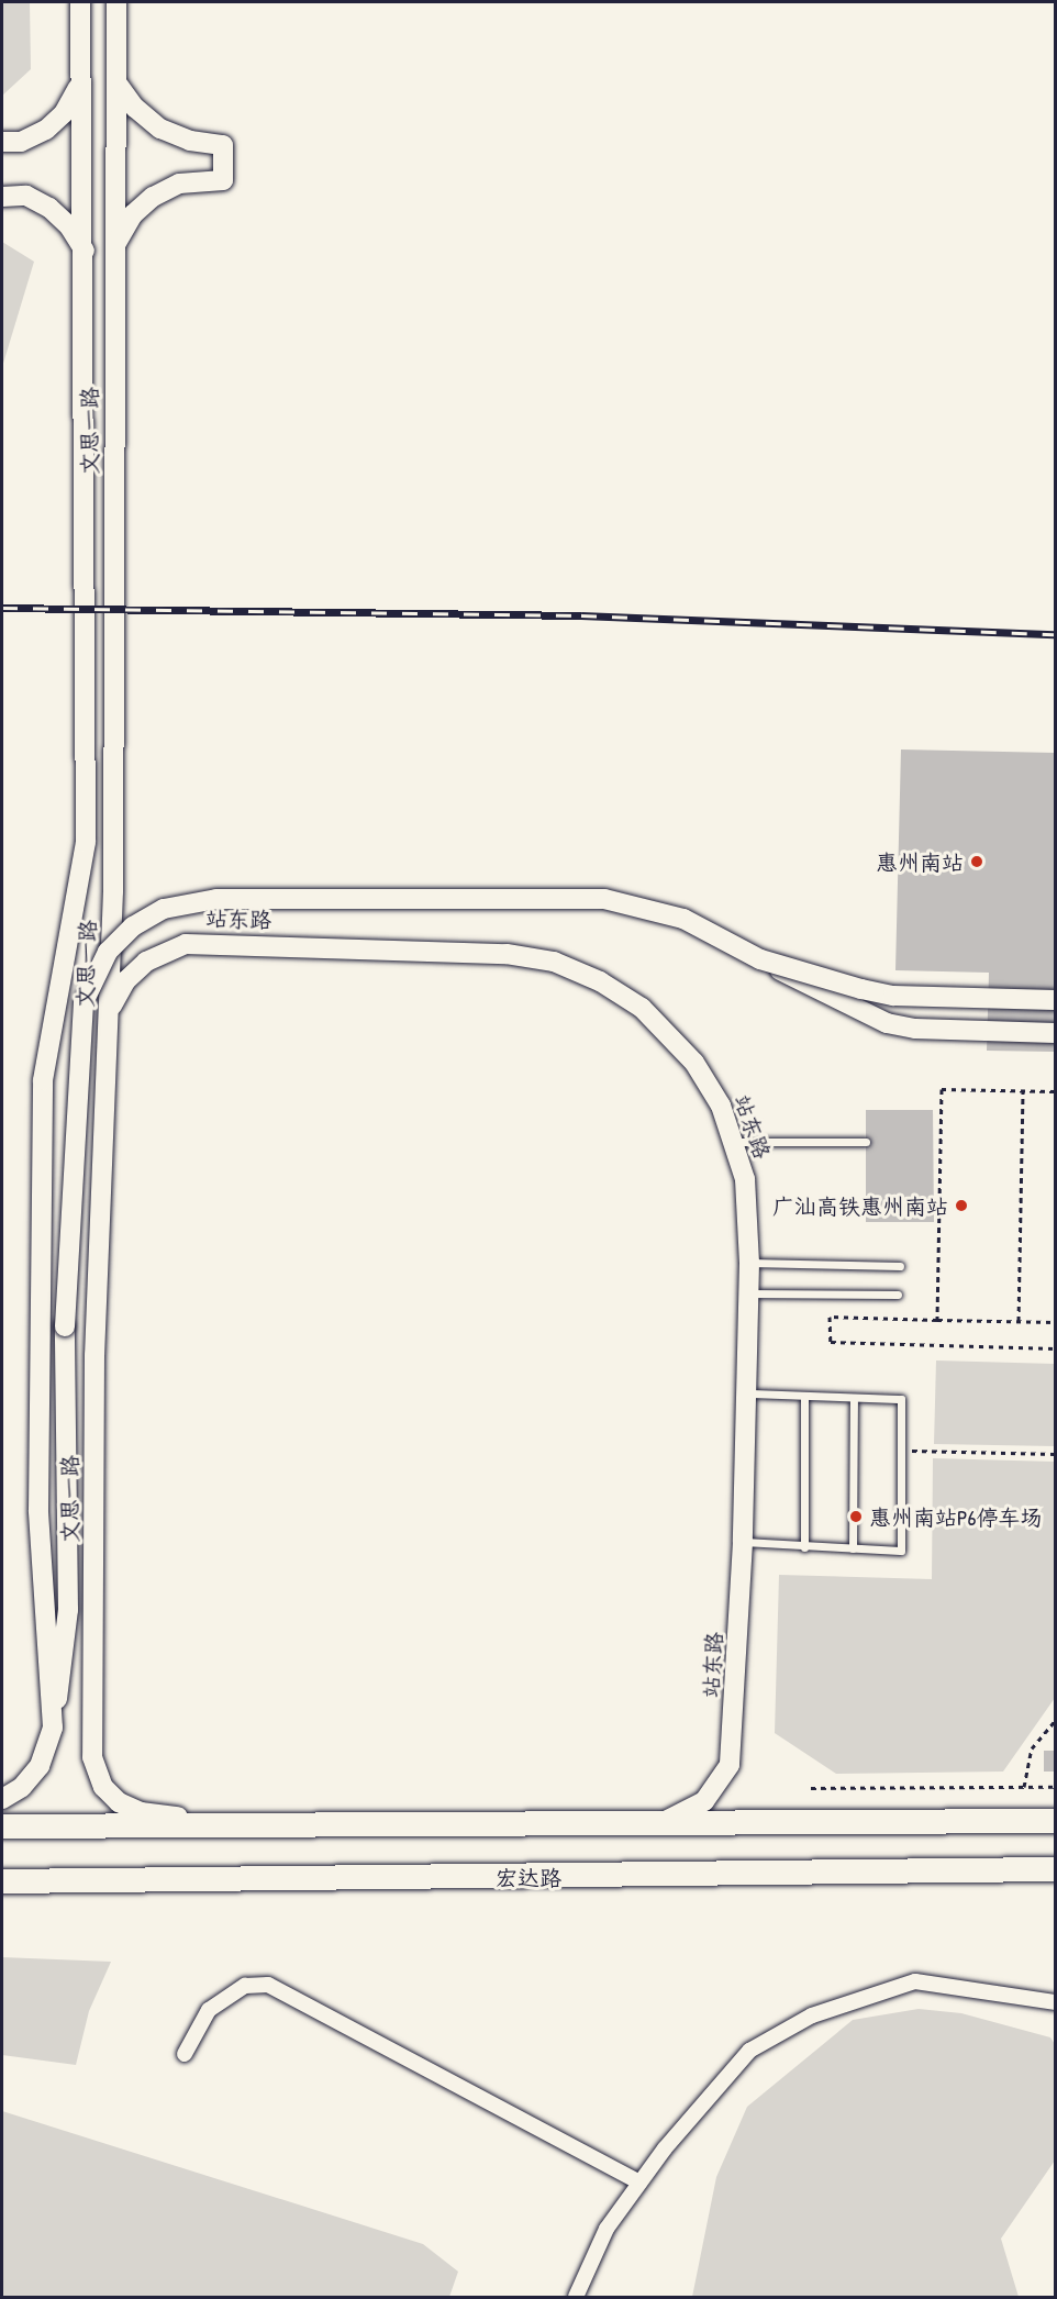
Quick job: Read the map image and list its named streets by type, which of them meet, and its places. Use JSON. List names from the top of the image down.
{
  "streets": {
    "main road": ["宏达路"],
    "street": ["文思一路", "站东路"]
  },
  "crossings": [
    ["文思一路", "站东路"]
  ],
  "places": ["惠州南站", "广汕高铁惠州南站", "惠州南站P6停车场"]
}
